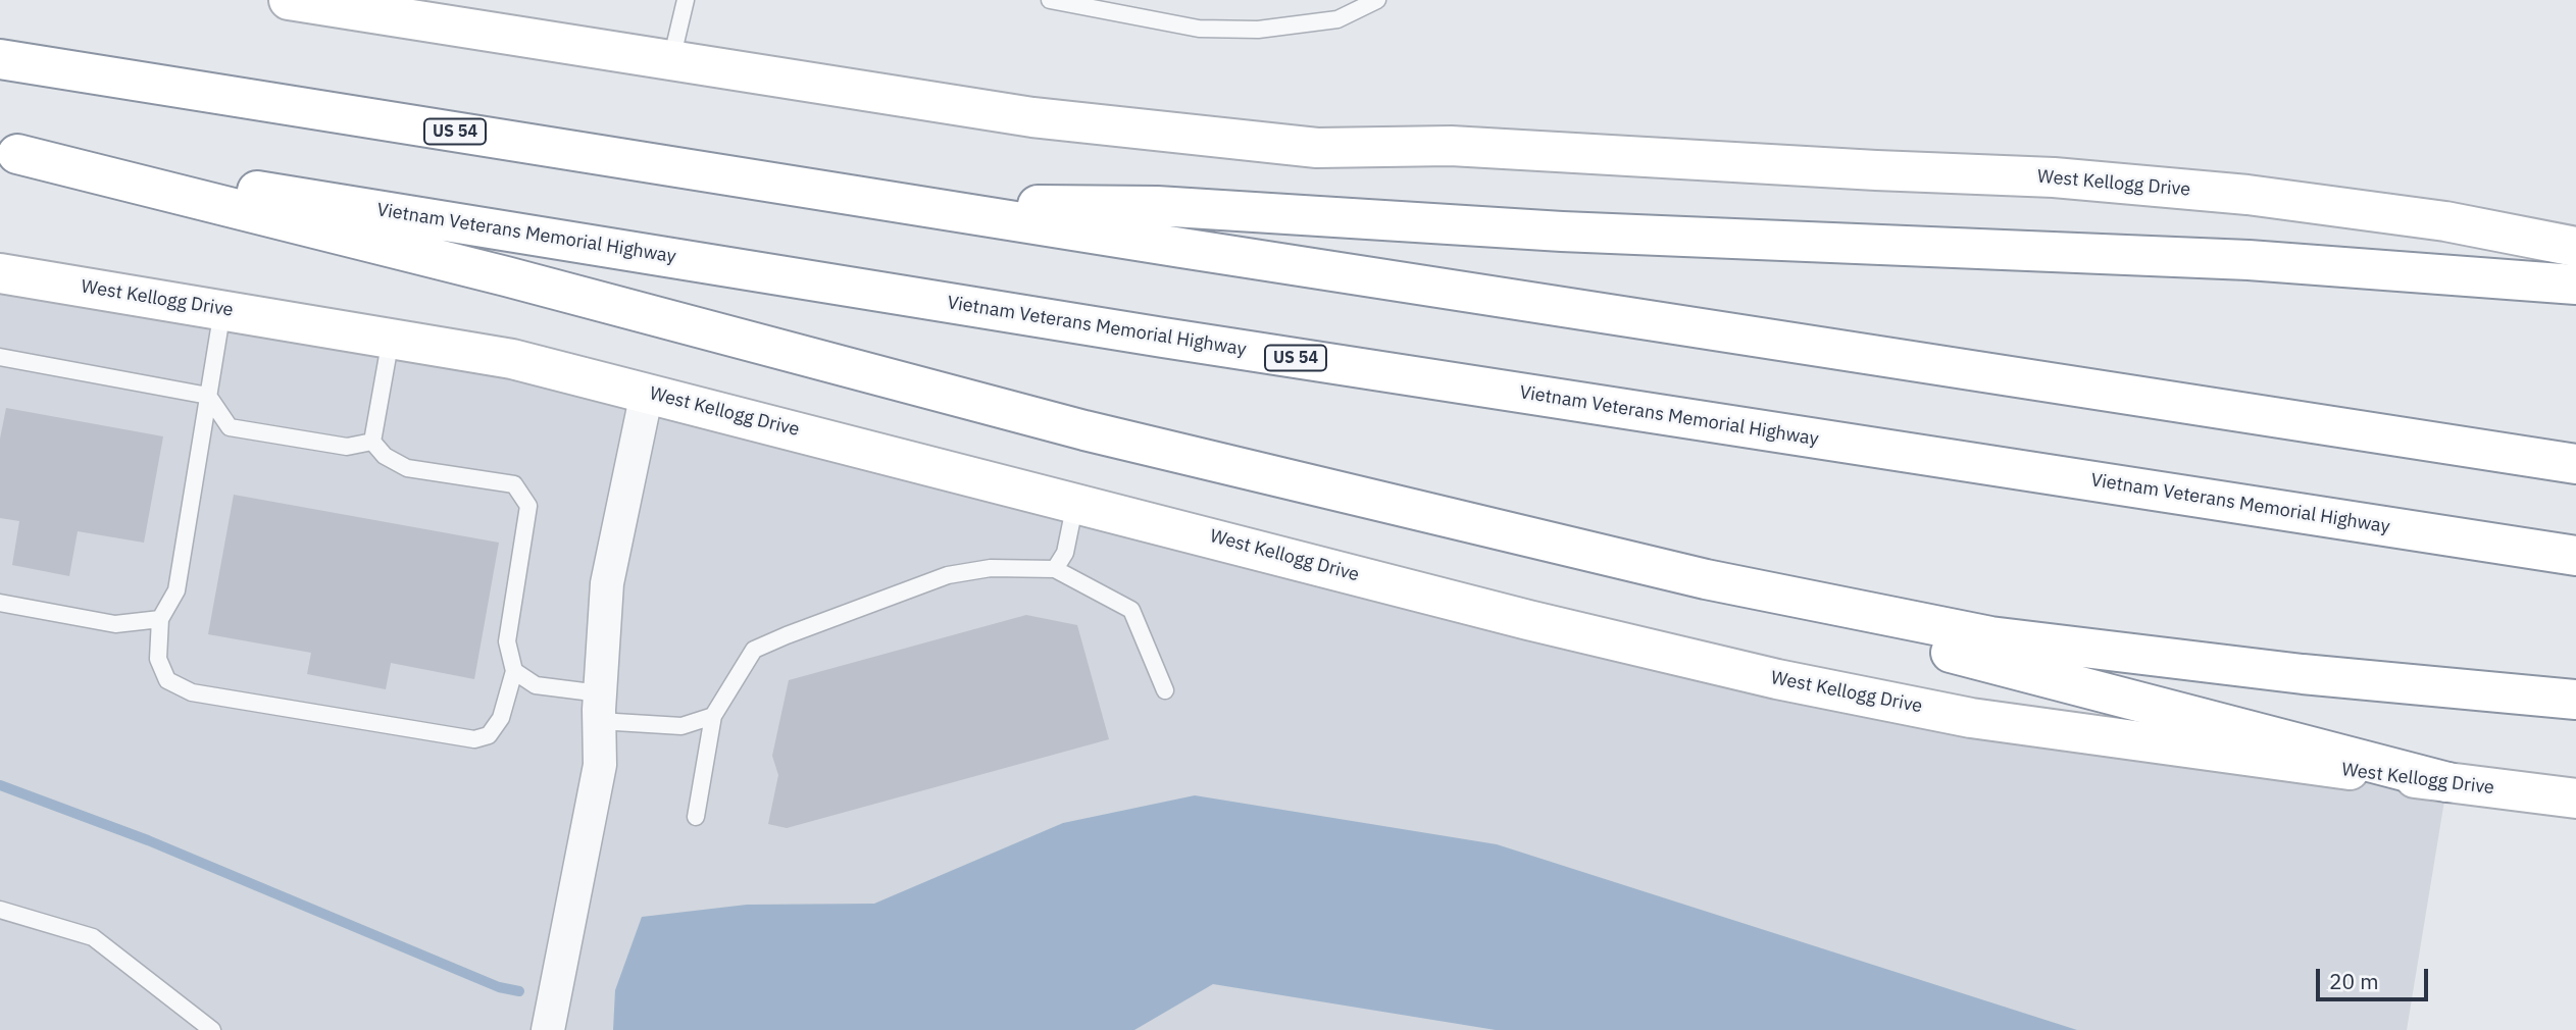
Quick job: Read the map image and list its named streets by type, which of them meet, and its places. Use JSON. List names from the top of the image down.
{
  "streets": {
    "main road": ["US 54", "West Kellogg Drive", "Vietnam Veterans Memorial Highway"]
  },
  "scale_bar": "20 m"
}
